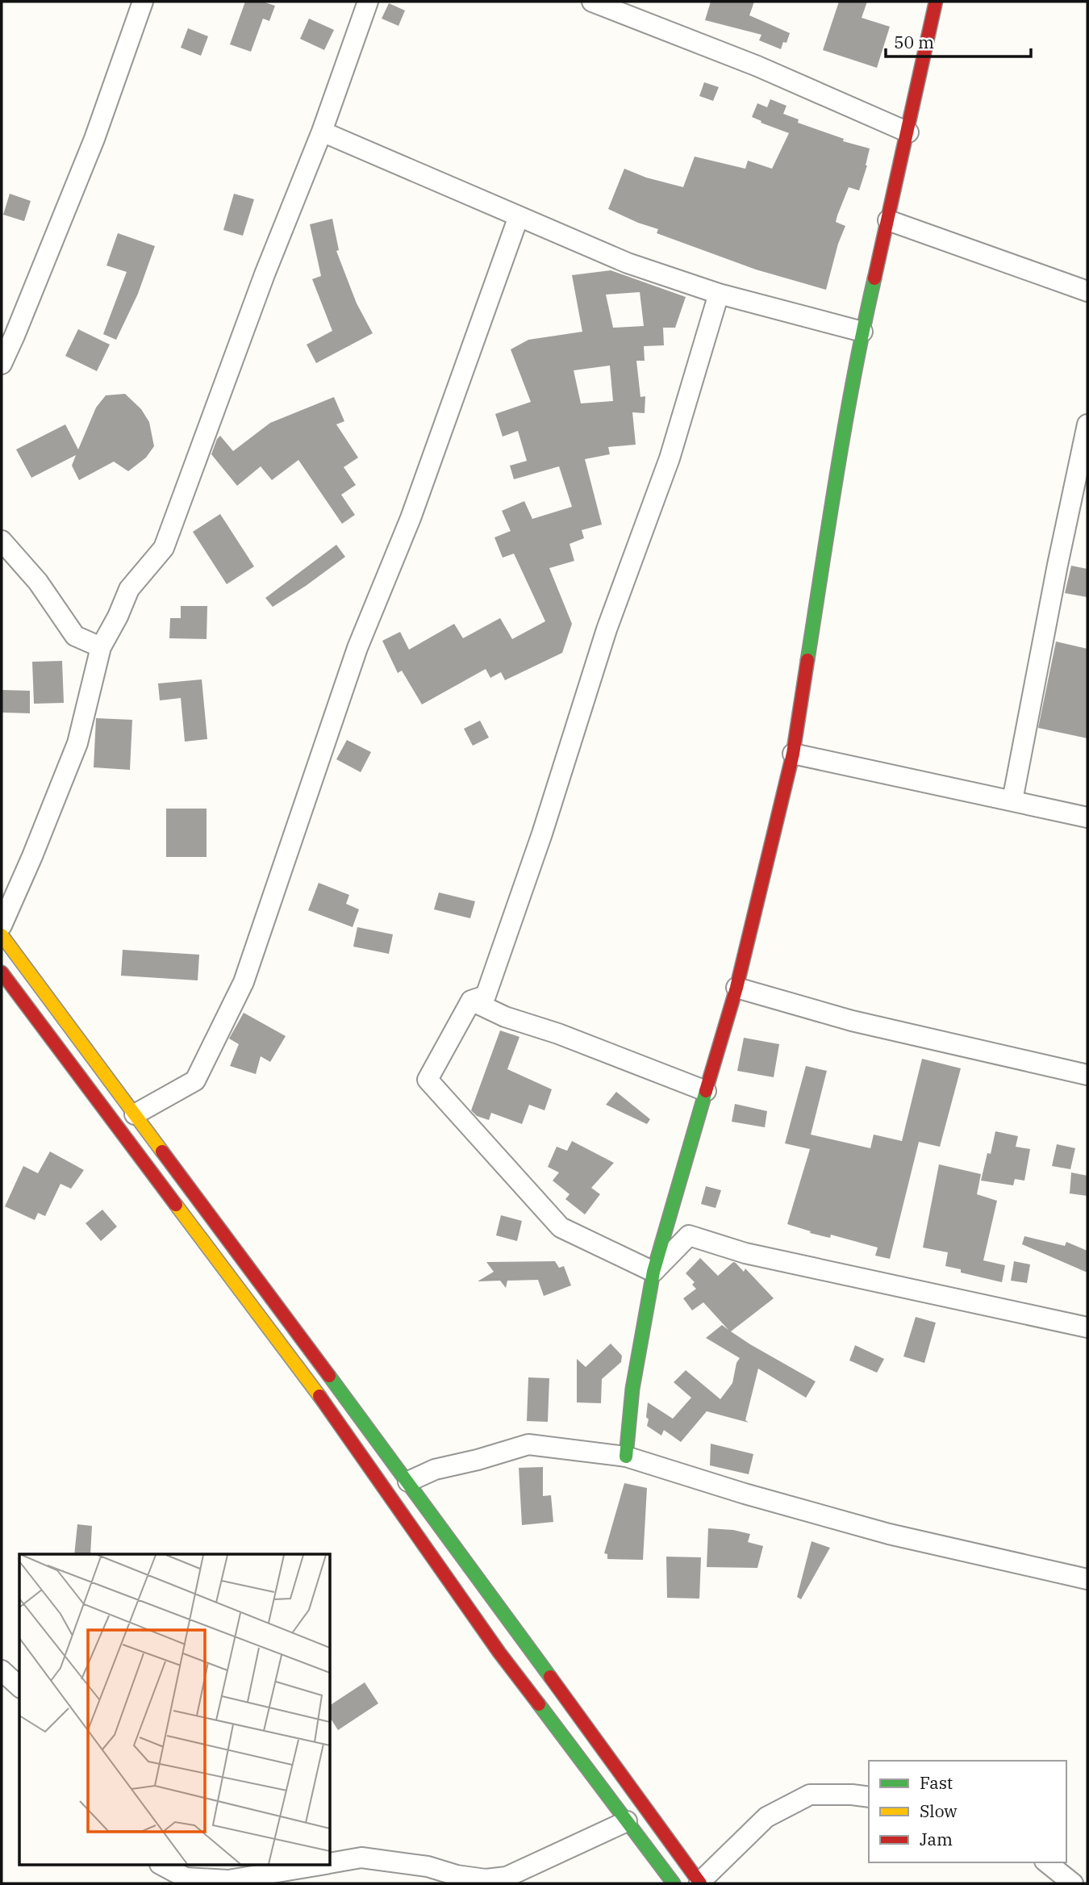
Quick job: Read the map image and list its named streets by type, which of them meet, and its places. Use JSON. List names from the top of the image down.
{
  "legend": ["Fast", "Slow", "Jam"],
  "scale_bar": "50 m"
}
